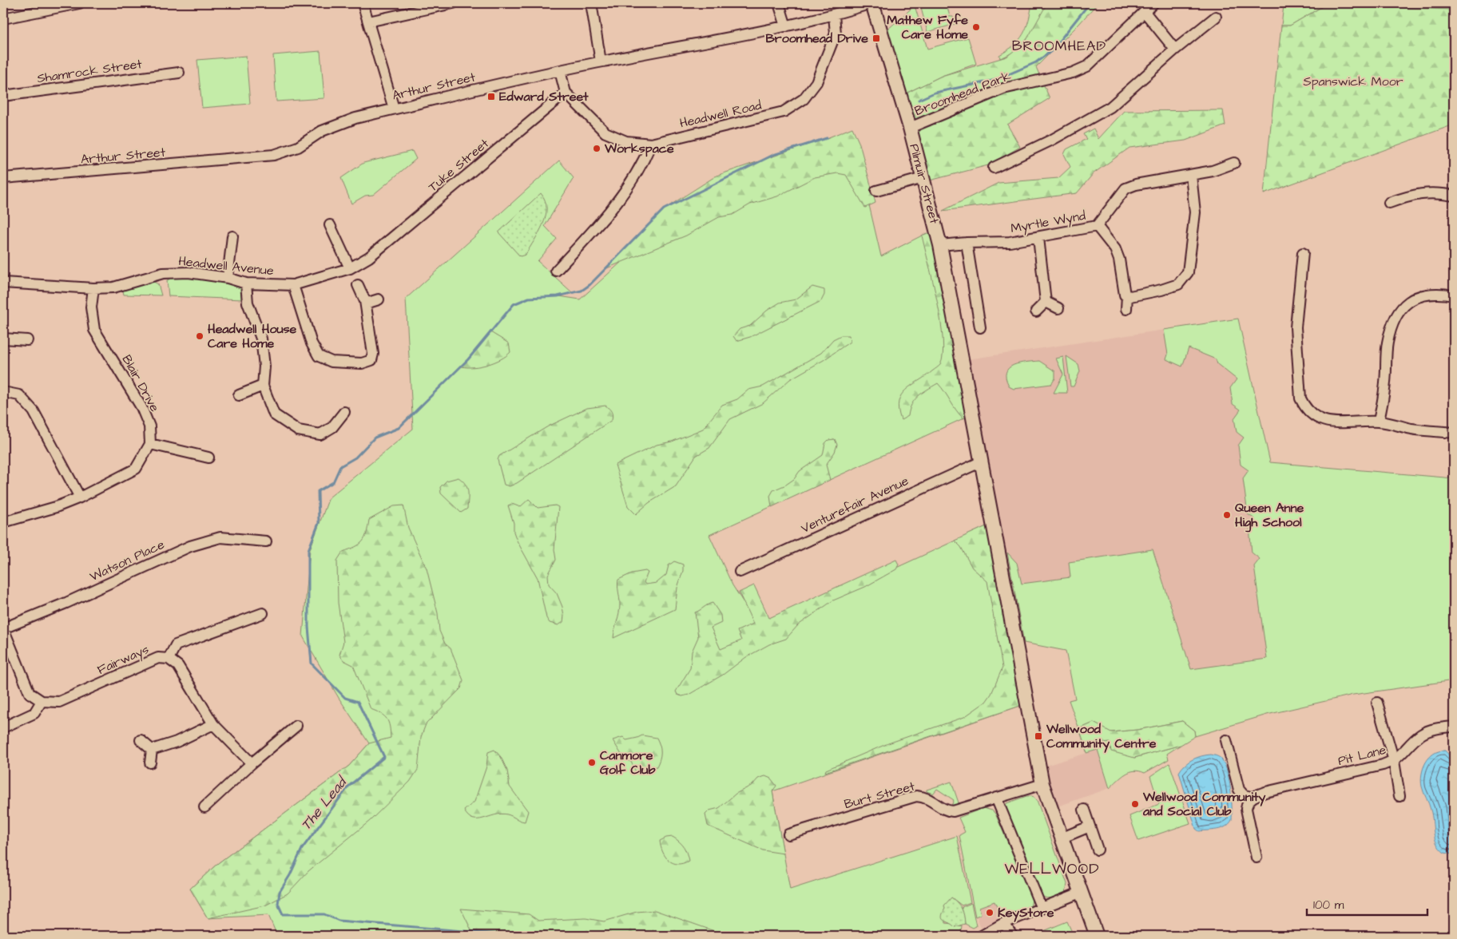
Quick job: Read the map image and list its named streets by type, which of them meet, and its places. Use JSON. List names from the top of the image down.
{
  "streets": {
    "main road": ["Pilmuir Street"],
    "street": [
      "Shamrock Street",
      "Arthur Street",
      "Broomhead Park",
      "Headwell Road",
      "Tuke Street",
      "Myrtle Wynd",
      "Headwell Avenue",
      "Blair Drive",
      "Venturefair Avenue",
      "Watson Place",
      "Fairways",
      "Pit Lane",
      "Burt Street"
    ]
  },
  "crossings": [
    ["Arthur Street", "Headwell Road"],
    ["Arthur Street", "Pilmuir Street"],
    ["Broomhead Park", "Pilmuir Street"],
    ["Headwell Road", "Tuke Street"],
    ["Tuke Street", "Headwell Avenue"],
    ["Pilmuir Street", "Myrtle Wynd"],
    ["Pilmuir Street", "Venturefair Avenue"],
    ["Pilmuir Street", "Burt Street"],
    ["Headwell Avenue", "Blair Drive"]
  ],
  "districts": ["BROOMHEAD", "WELLWOOD"],
  "water": ["The Lead"],
  "parks": ["Spanswick Moor"],
  "places": {
    "other": [
      "Mathew Fyfe Care Home",
      "Workspace",
      "Headwell House Care Home",
      "Queen Anne High School",
      "Canmore Golf Club",
      "Wellwood Community and Social Club",
      "KeyStore"
    ],
    "transit": ["Broomhead Drive", "Edward Street", "Wellwood Community Centre"]
  },
  "scale_bar": "100 m"
}
